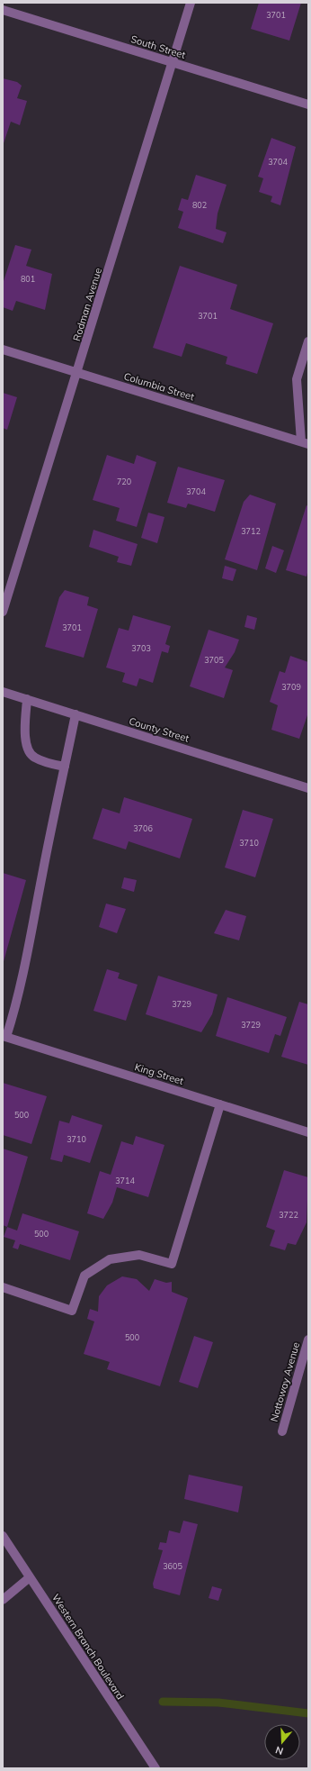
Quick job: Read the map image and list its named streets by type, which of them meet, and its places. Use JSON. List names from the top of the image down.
{
  "streets": {
    "street": [
      "South Street",
      "Rodman Avenue",
      "Columbia Street",
      "County Street",
      "King Street",
      "Nottoway Avenue",
      "Western Branch Boulevard"
    ]
  },
  "crossings": [
    ["South Street", "Rodman Avenue"],
    ["Rodman Avenue", "Columbia Street"]
  ],
  "house_numbers": [
    "3701",
    "3704",
    "802",
    "801",
    "3701",
    "720",
    "3704",
    "3712",
    "3701",
    "3703",
    "3705",
    "3709",
    "3706",
    "3710",
    "3729",
    "3729",
    "500",
    "3710",
    "3714",
    "3722",
    "500",
    "500",
    "3605"
  ],
  "north": "bottom"
}
